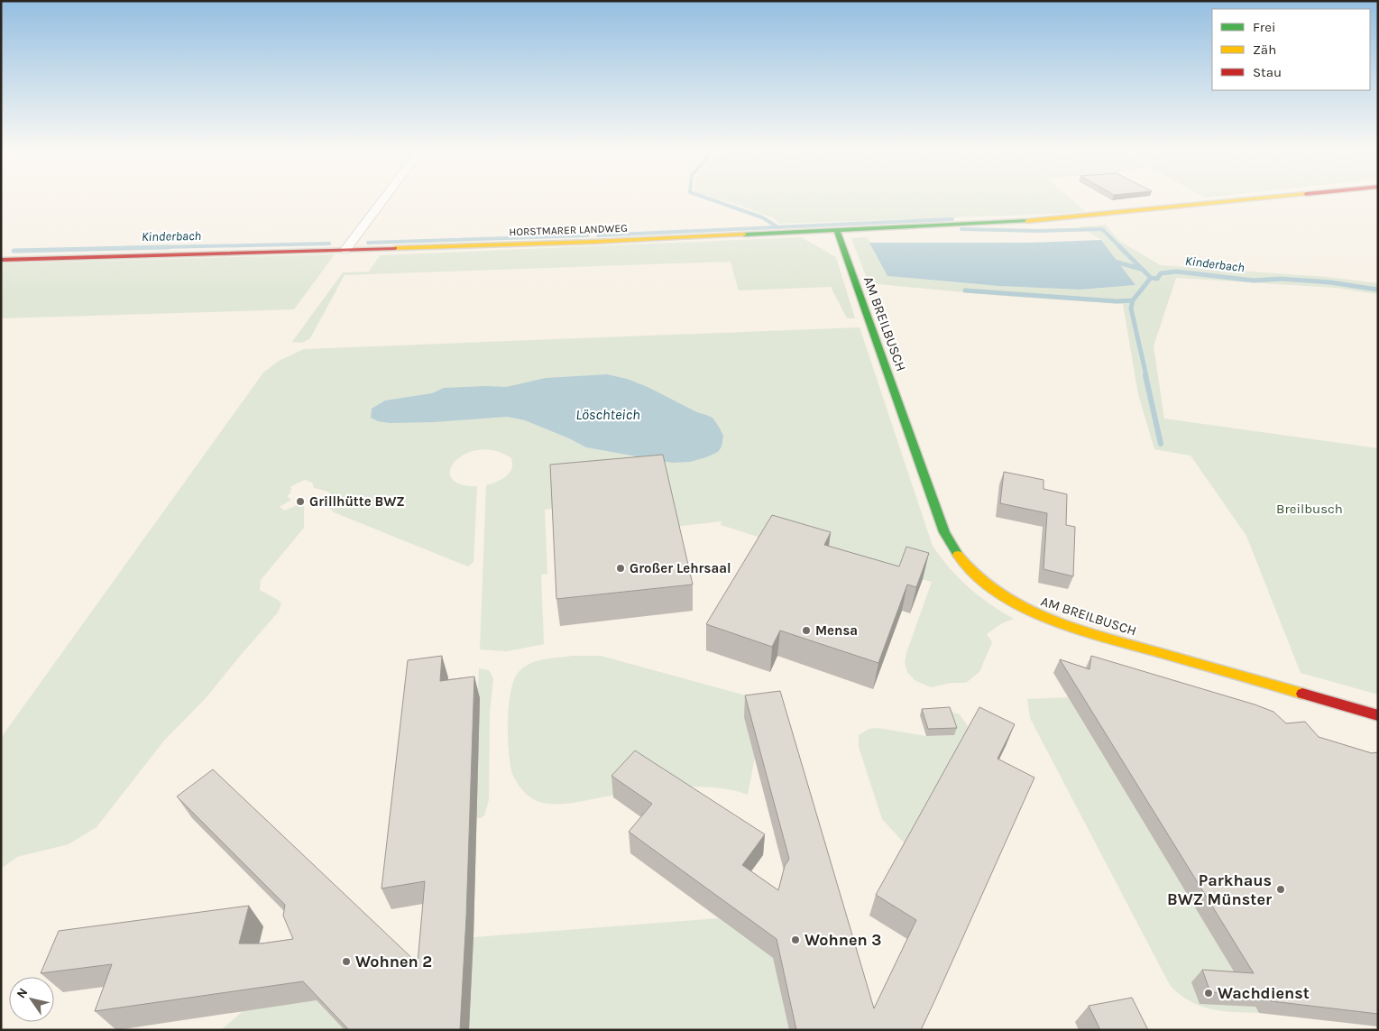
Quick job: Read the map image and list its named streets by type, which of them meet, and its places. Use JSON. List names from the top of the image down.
{
  "streets": {
    "street": ["HORSTMARER LANDWEG", "AM BREILBUSCH"]
  },
  "crossings": [
    ["HORSTMARER LANDWEG", "AM BREILBUSCH"]
  ],
  "water": ["Kinderbach", "Löschteich"],
  "parks": ["Breilbusch"],
  "places": [
    "Grillhütte BWZ",
    "Großer Lehrsaal",
    "Mensa",
    "Parkhaus BWZ Münster",
    "Wohnen 3",
    "Wohnen 2",
    "Wachdienst"
  ],
  "legend": ["Frei", "Zäh", "Stau"],
  "north": "top left"
}
